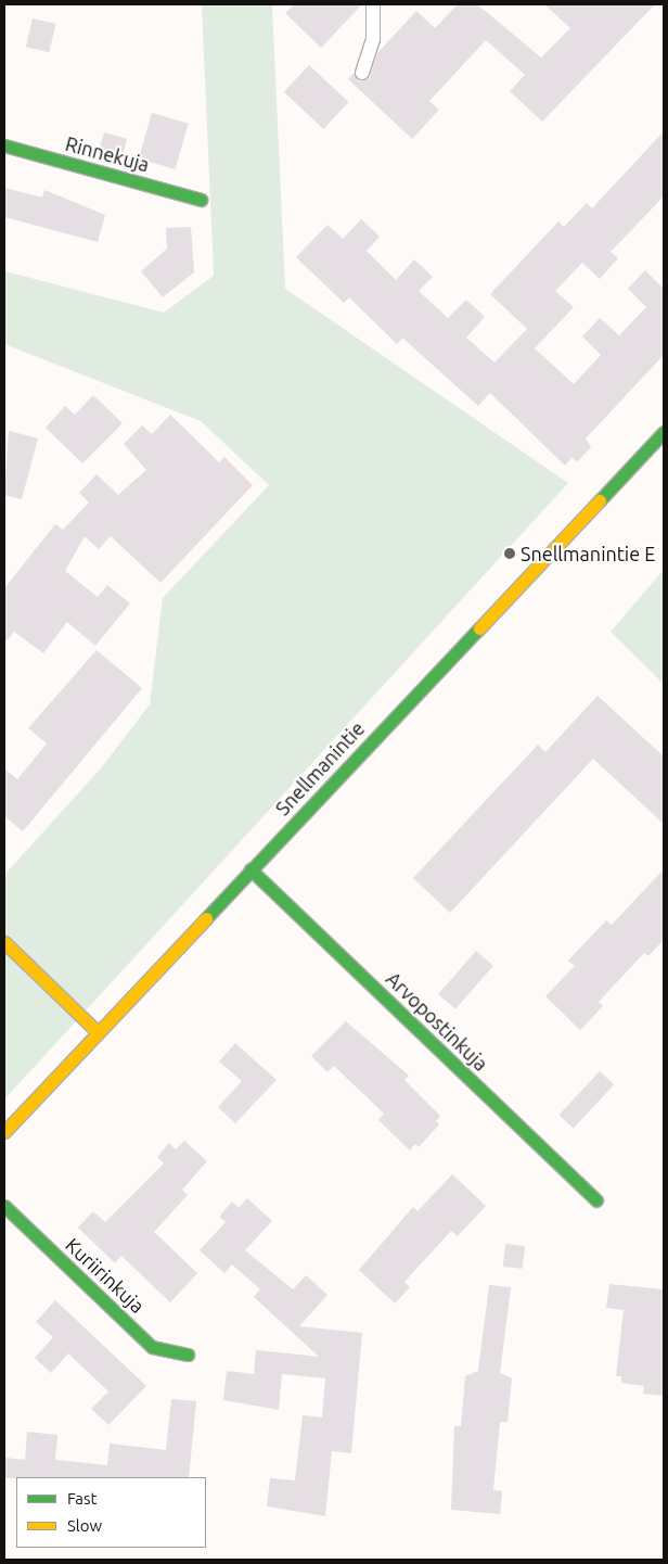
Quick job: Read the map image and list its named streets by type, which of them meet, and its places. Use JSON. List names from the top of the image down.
{
  "streets": {
    "street": [
      "Rinnekuja",
      "Snellmanintie",
      "Arvopostinkuja",
      "Kuriirinkuja"
    ]
  },
  "crossings": [
    ["Snellmanintie", "Arvopostinkuja"]
  ],
  "places": ["Snellmanintie E"],
  "legend": ["Fast", "Slow"]
}
